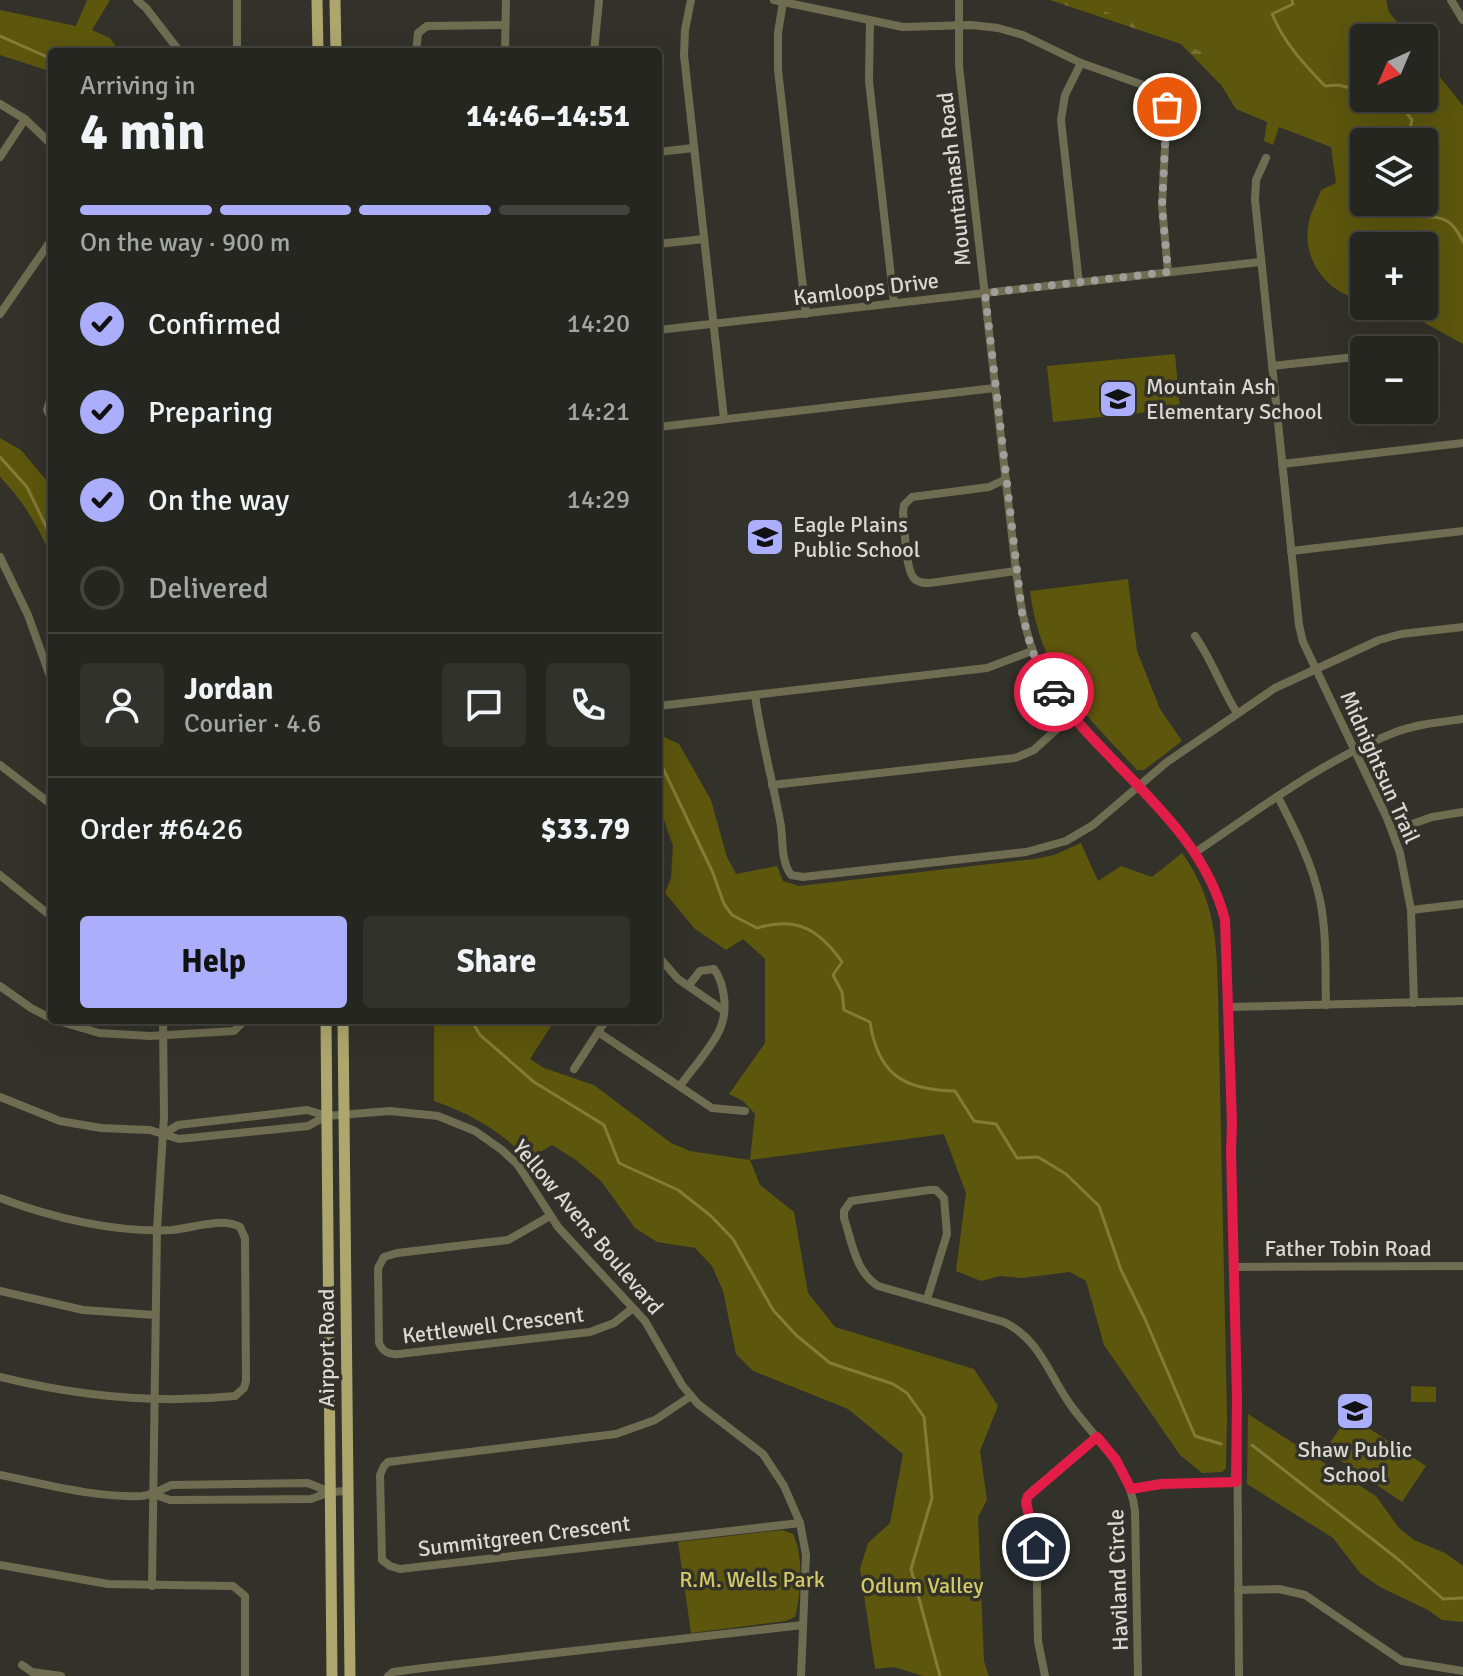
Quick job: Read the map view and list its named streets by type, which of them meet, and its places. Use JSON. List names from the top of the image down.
{
  "streets": {
    "main road": ["Airport Road"],
    "street": [
      "Mountainash Road",
      "Kamloops Drive",
      "Midnightsun Trail",
      "Yellow Avens Boulevard",
      "Father Tobin Road",
      "Kettlewell Crescent",
      "Summitgreen Crescent",
      "Haviland Circle"
    ]
  },
  "crossings": [
    ["Mountainash Road", "Kamloops Drive"],
    ["Mountainash Road", "Father Tobin Road"],
    ["Kamloops Drive", "Midnightsun Trail"],
    ["Yellow Avens Boulevard", "Kettlewell Crescent"],
    ["Yellow Avens Boulevard", "Airport Road"],
    ["Yellow Avens Boulevard", "Summitgreen Crescent"]
  ],
  "parks": ["R.M. Wells Park", "Odlum Valley"],
  "places": {
    "school or university": ["Mountain Ash Elementary School", "Eagle Plains Public School", "Shaw Public School"]
  },
  "north": "bottom left",
  "page": {
    "map_buttons": ["+", "−"],
    "heading": ["4 min", "Arriving in", "14:46–14:51"],
    "panel": [
      "Jordan",
      "Courier · 4.6",
      "Order #6426",
      "$33.79"
    ],
    "bar": "On the way · 900 m",
    "list": [
      ["Confirmed", "14:20"],
      ["Preparing", "14:21"],
      ["On the way", "14:29"],
      "Delivered"
    ],
    "buttons": ["Help", "Share"]
  }
}
